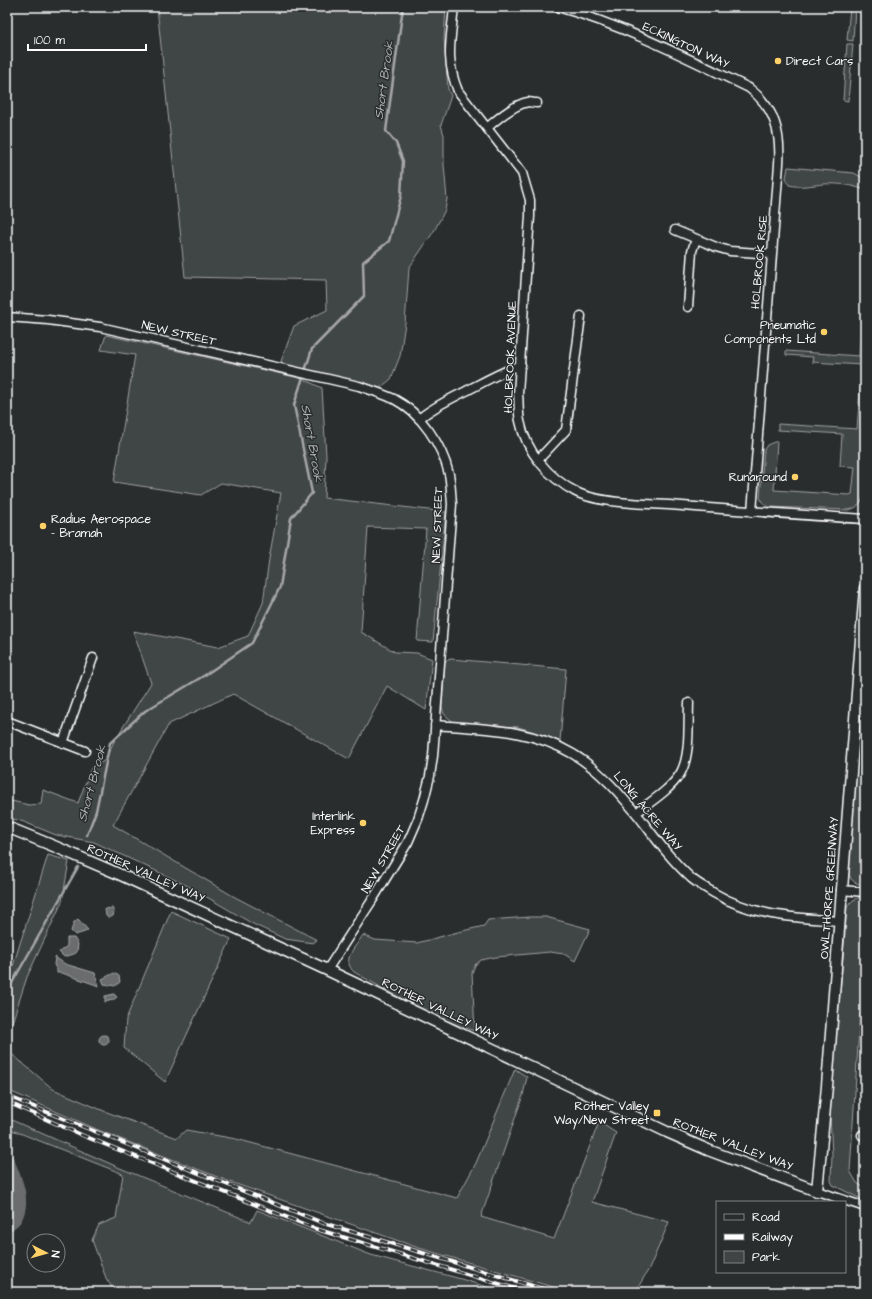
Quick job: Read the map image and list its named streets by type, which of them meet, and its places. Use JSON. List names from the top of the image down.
{
  "streets": {
    "street": [
      "ECKINGTON WAY",
      "HOLBROOK RISE",
      "NEW STREET",
      "HOLBROOK AVENUE",
      "LONG ACRE WAY",
      "ROTHER VALLEY WAY",
      "OWLTHORPE GREENWAY"
    ]
  },
  "crossings": [
    ["ECKINGTON WAY", "HOLBROOK RISE"],
    ["HOLBROOK RISE", "HOLBROOK AVENUE"],
    ["NEW STREET", "LONG ACRE WAY"],
    ["NEW STREET", "ROTHER VALLEY WAY"],
    ["LONG ACRE WAY", "OWLTHORPE GREENWAY"],
    ["ROTHER VALLEY WAY", "OWLTHORPE GREENWAY"]
  ],
  "water": ["Short Brook"],
  "places": {
    "other": [
      "Direct Cars",
      "Pneumatic Components Ltd",
      "Runaround",
      "Radius Aerospace - Bramah",
      "Interlink Express"
    ],
    "transit": ["Rother Valley Way/New Street"]
  },
  "legend": ["Road", "Railway", "Park"],
  "scale_bar": "100 m",
  "north": "right"
}
